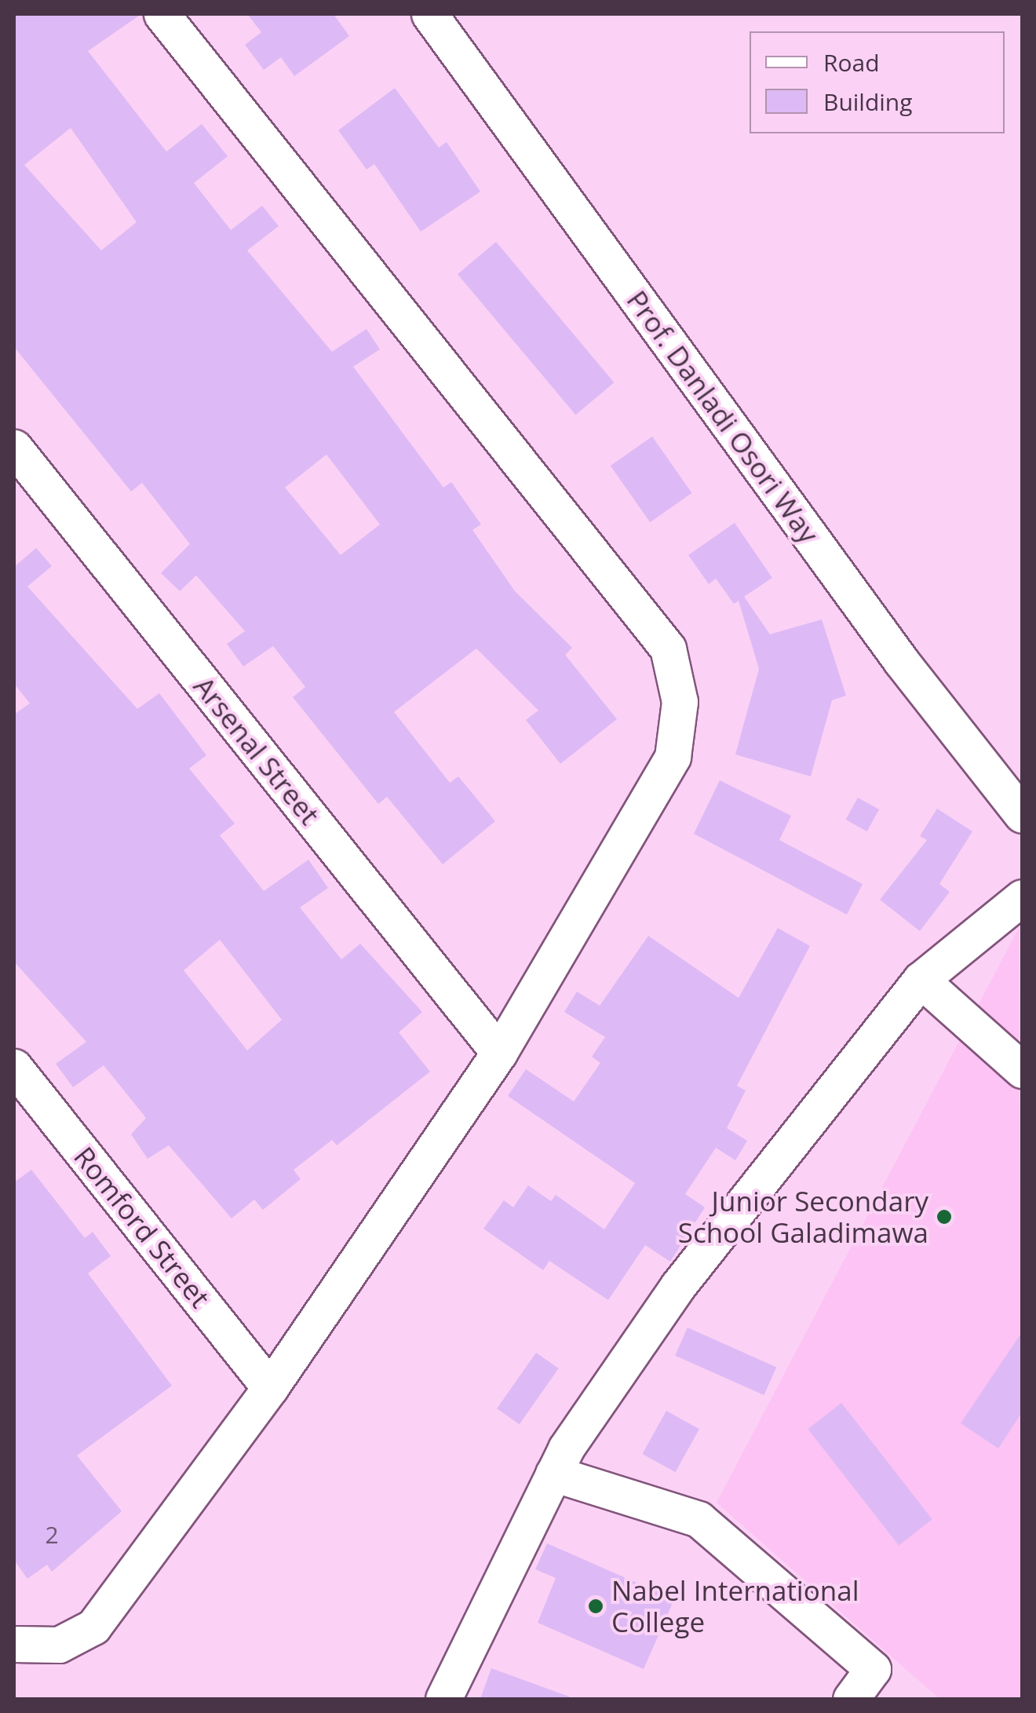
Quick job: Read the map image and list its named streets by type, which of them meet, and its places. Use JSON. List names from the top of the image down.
{
  "streets": {
    "street": ["Prof. Danladi Osori Way", "Arsenal Street", "Romford Street"]
  },
  "places": ["Junior Secondary School Galadimawa", "Nabel International College"],
  "house_numbers": ["2"],
  "legend": ["Road", "Building"]
}
